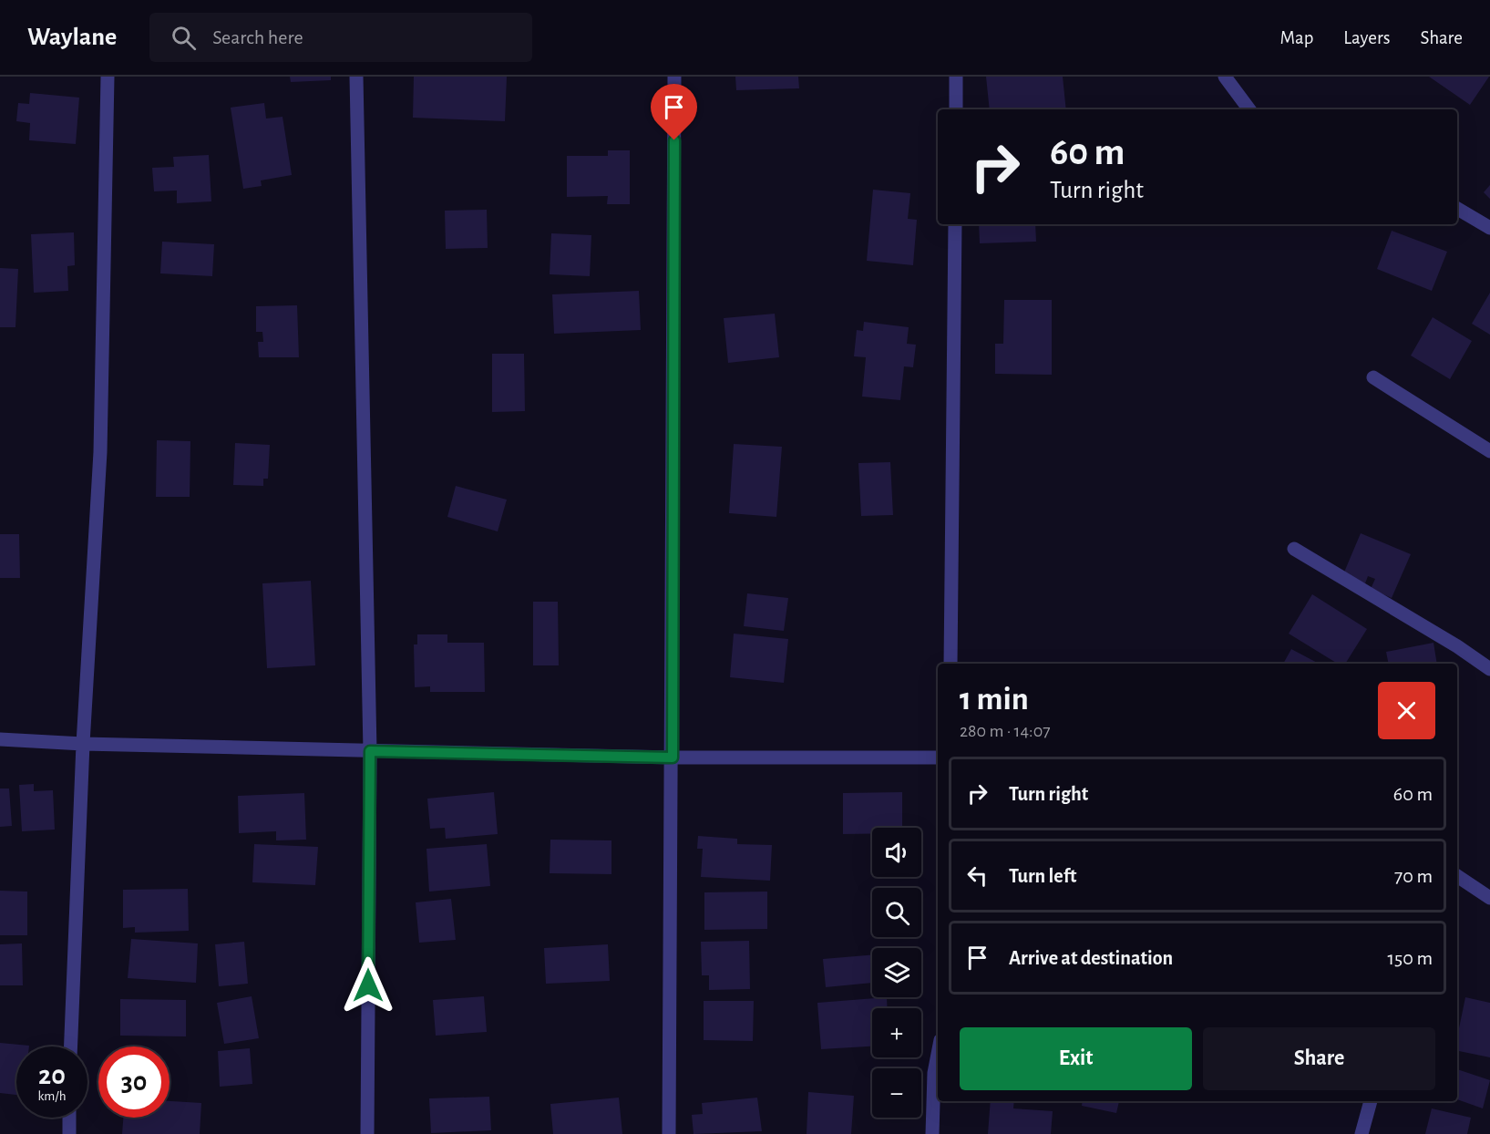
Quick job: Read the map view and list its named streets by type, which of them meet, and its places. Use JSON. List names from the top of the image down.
{
  "page": {
    "header": "Waylane",
    "search": "Search here",
    "nav": ["Map", "Layers", "Share"],
    "turn": ["60 m", "Turn right"],
    "heading": ["1 min", "280 m · 14:07"],
    "list": [
      {
        "name": "Turn right",
        "value": "60 m"
      },
      {
        "name": "Turn left",
        "value": "70 m"
      },
      {
        "name": "Arrive at destination",
        "value": "150 m"
      }
    ],
    "map_buttons": ["+", "−"],
    "buttons": ["Exit", "Share"],
    "speed": "20 km/h",
    "limit": "30"
  }
}
